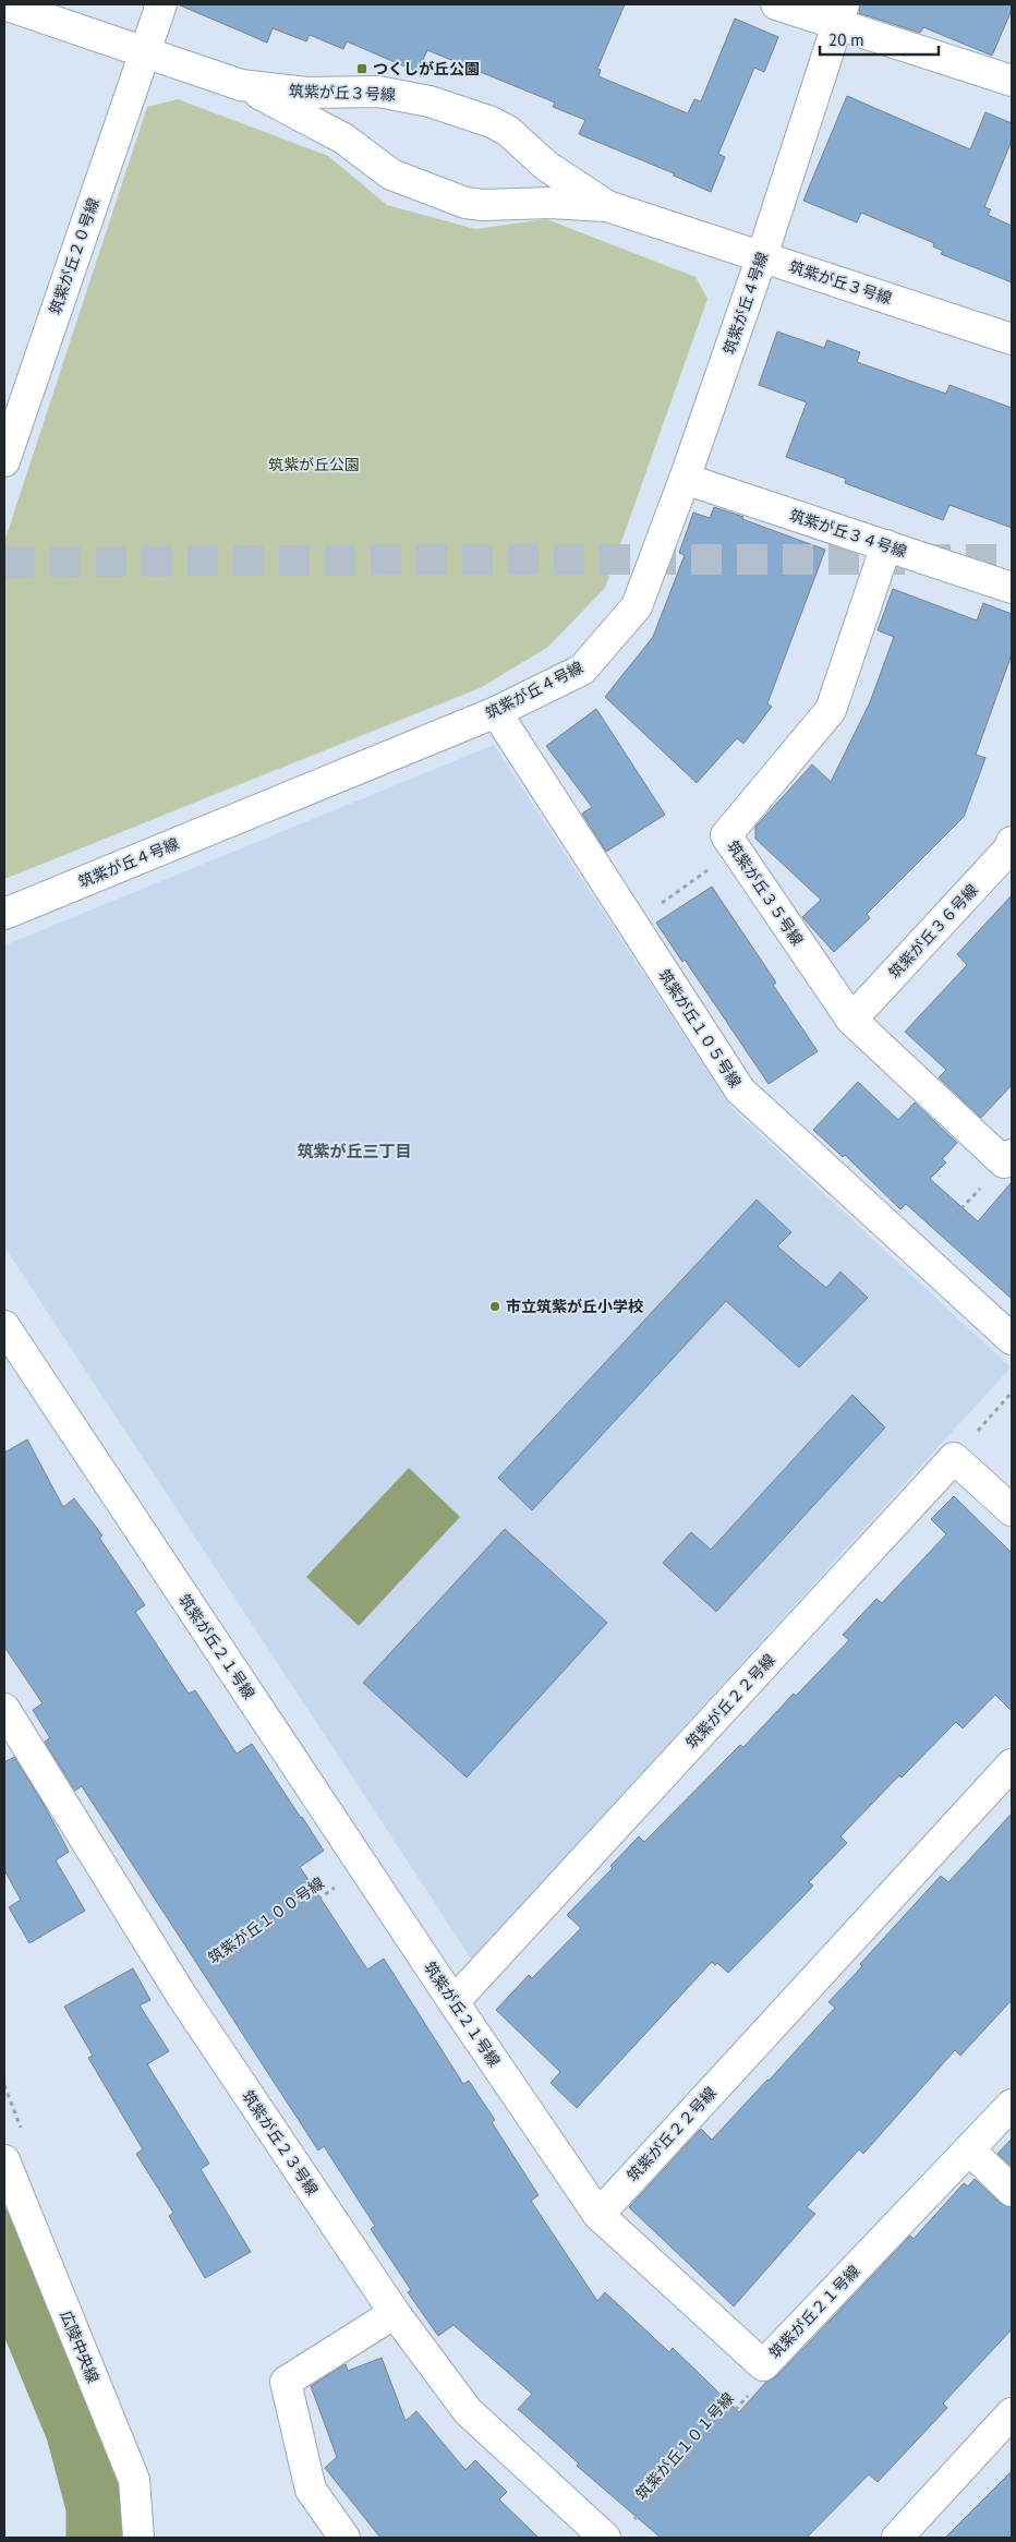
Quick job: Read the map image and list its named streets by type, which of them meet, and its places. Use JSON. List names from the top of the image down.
{
  "streets": {
    "street": [
      "筑紫が丘３号線",
      "筑紫が丘２０号線",
      "筑紫が丘４号線",
      "筑紫が丘３４号線",
      "筑紫が丘３５号線",
      "筑紫が丘３６号線",
      "筑紫が丘１０５号線",
      "筑紫が丘２１号線",
      "筑紫が丘２２号線",
      "筑紫が丘２３号線",
      "広陵中央線"
    ],
    "path": ["筑紫が丘１００号線", "筑紫が丘１０１号線"]
  },
  "crossings": [
    ["筑紫が丘３号線", "筑紫が丘２０号線"],
    ["筑紫が丘３号線", "筑紫が丘４号線"],
    ["筑紫が丘４号線", "筑紫が丘３４号線"],
    ["筑紫が丘４号線", "筑紫が丘１０５号線"],
    ["筑紫が丘３４号線", "筑紫が丘３５号線"],
    ["筑紫が丘３５号線", "筑紫が丘３６号線"],
    ["筑紫が丘２１号線", "筑紫が丘２２号線"],
    ["筑紫が丘２１号線", "筑紫が丘１００号線"],
    ["筑紫が丘２１号線", "筑紫が丘１０１号線"],
    ["筑紫が丘１００号線", "筑紫が丘２３号線"]
  ],
  "districts": ["筑紫が丘三丁目"],
  "parks": ["筑紫が丘公園"],
  "places": {
    "transit": ["つくしが丘公園"],
    "other": ["市立筑紫が丘小学校"]
  },
  "scale_bar": "20 m"
}
